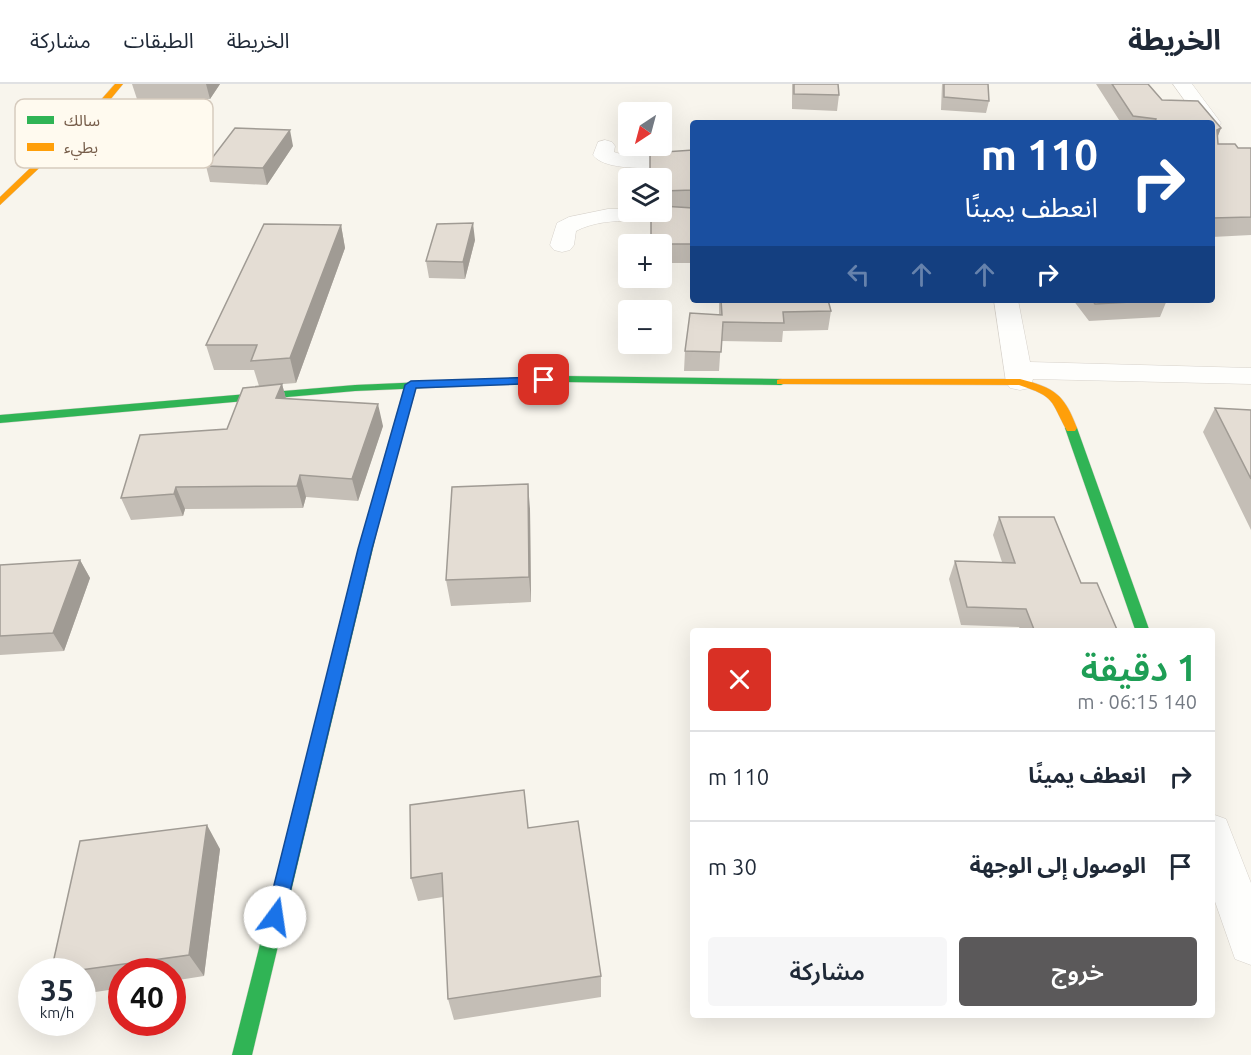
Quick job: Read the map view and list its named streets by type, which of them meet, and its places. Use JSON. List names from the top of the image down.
{
  "legend": ["سالك", "بطيء"],
  "north": "bottom left",
  "page": {
    "header": "الخريطة",
    "nav": ["الخريطة", "الطبقات", "مشاركة"],
    "map_buttons": ["+", "−"],
    "turn": ["110 m", "انعطف يمينًا"],
    "heading": ["1 دقيقة", "140 m · 06:15"],
    "list": [
      {
        "name": "انعطف يمينًا",
        "value": "110 m"
      },
      {
        "name": "الوصول إلى الوجهة",
        "value": "30 m"
      }
    ],
    "buttons": ["خروج", "مشاركة"],
    "speed": "35 km/h",
    "limit": "40"
  }
}
